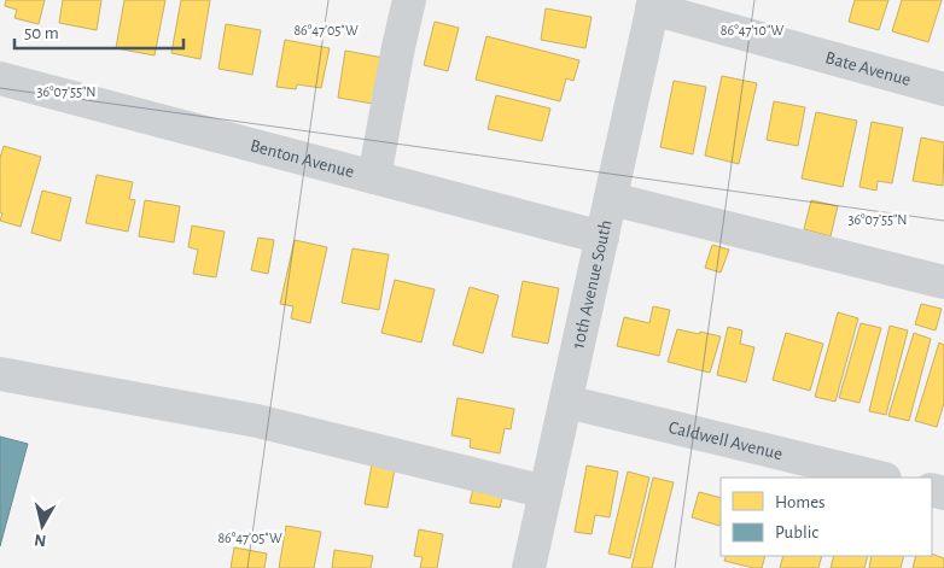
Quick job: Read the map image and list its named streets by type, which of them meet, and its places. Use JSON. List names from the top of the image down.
{
  "streets": {
    "street": [
      "Bate Avenue",
      "Benton Avenue",
      "10th Avenue South",
      "Caldwell Avenue"
    ]
  },
  "crossings": [
    ["Bate Avenue", "10th Avenue South"],
    ["Benton Avenue", "10th Avenue South"],
    ["10th Avenue South", "Caldwell Avenue"]
  ],
  "legend": ["Homes", "Public"],
  "scale_bar": "50 m",
  "north": "bottom",
  "coordinates": ["86°47'05\"W", "86°47'10\"W", "36°07'55\"N"]
}
